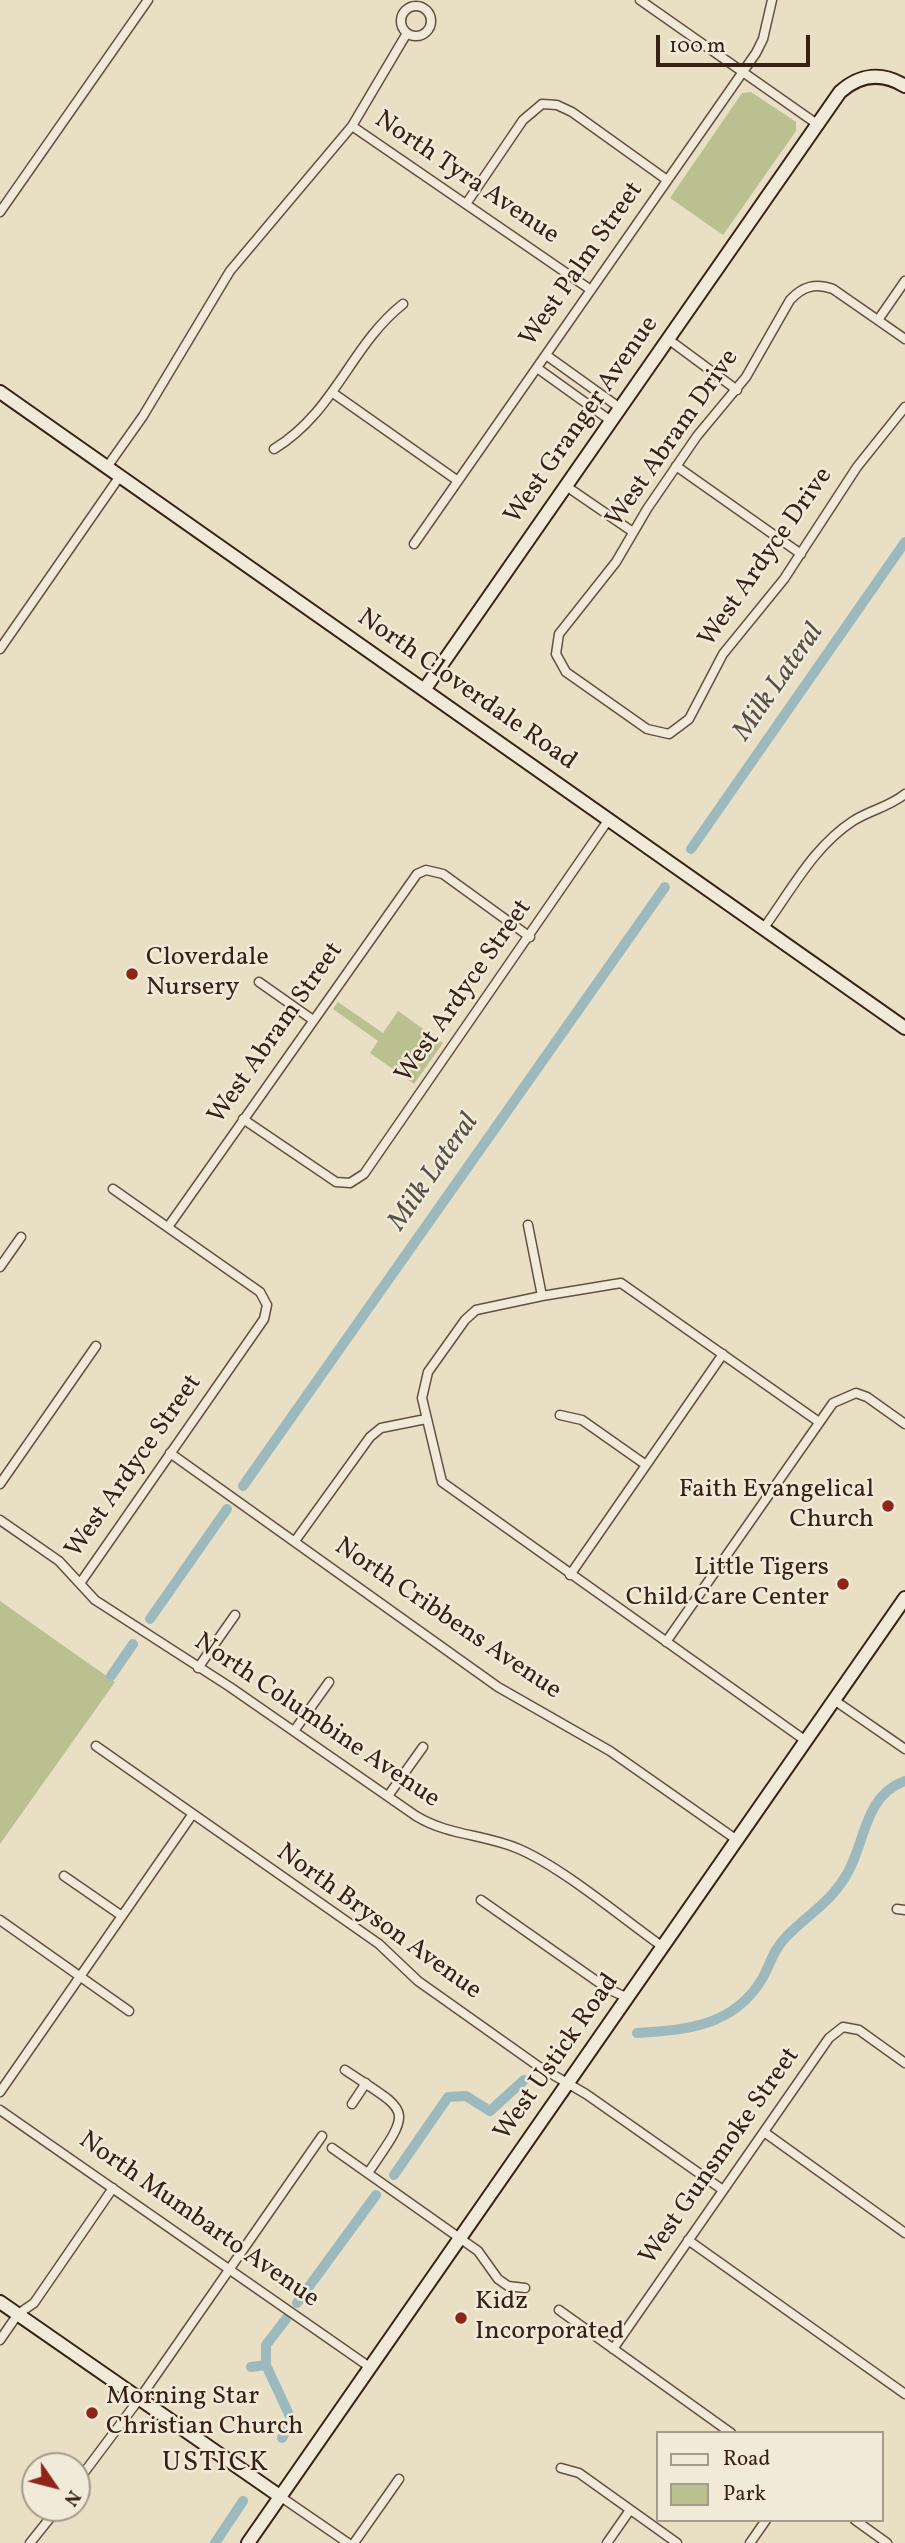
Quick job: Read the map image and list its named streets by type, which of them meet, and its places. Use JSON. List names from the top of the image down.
{
  "streets": {
    "main road": ["West Granger Avenue", "North Cloverdale Road", "West Ustick Road"],
    "street": [
      "North Tyra Avenue",
      "West Palm Street",
      "West Abram Drive",
      "West Ardyce Drive",
      "West Ardyce Street",
      "West Abram Street",
      "North Cribbens Avenue",
      "North Columbine Avenue",
      "North Bryson Avenue",
      "West Gunsmoke Street",
      "North Mumbarto Avenue"
    ]
  },
  "crossings": [
    ["North Tyra Avenue", "West Palm Street"],
    ["West Granger Avenue", "North Cloverdale Road"],
    ["West Abram Drive", "West Ardyce Drive"],
    ["North Cloverdale Road", "West Ardyce Street"],
    ["West Ardyce Street", "West Abram Street"],
    ["West Ardyce Street", "North Cribbens Avenue"],
    ["West Ardyce Street", "North Columbine Avenue"],
    ["North Cribbens Avenue", "West Ustick Road"],
    ["North Columbine Avenue", "West Ustick Road"],
    ["North Bryson Avenue", "West Ustick Road"],
    ["North Bryson Avenue", "West Gunsmoke Street"],
    ["West Ustick Road", "North Mumbarto Avenue"]
  ],
  "districts": ["USTICK"],
  "water": ["Milk Lateral"],
  "places": [
    "Cloverdale Nursery",
    "Faith Evangelical Church",
    "Little Tigers Child Care Center",
    "Kidz Incorporated",
    "Morning Star Christian Church"
  ],
  "legend": ["Road", "Park"],
  "scale_bar": "100 m",
  "north": "bottom right"
}
